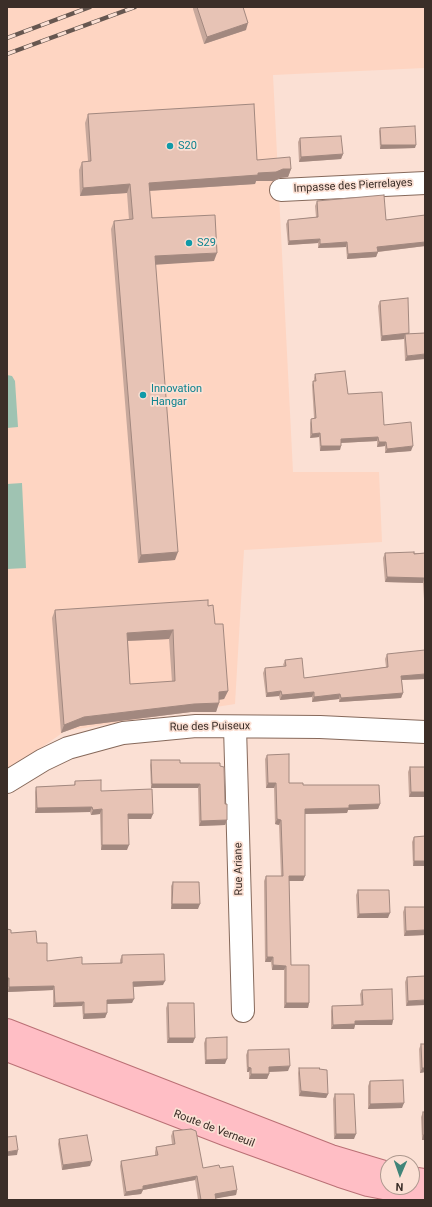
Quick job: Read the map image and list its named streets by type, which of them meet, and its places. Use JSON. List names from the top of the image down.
{
  "streets": {
    "main road": ["Route de Verneuil"],
    "street": ["Impasse des Pierrelayes", "Rue des Puiseux", "Rue Ariane"]
  },
  "crossings": [
    ["Rue des Puiseux", "Rue Ariane"]
  ],
  "places": ["S20", "S29", "Innovation Hangar"],
  "north": "bottom"
}
